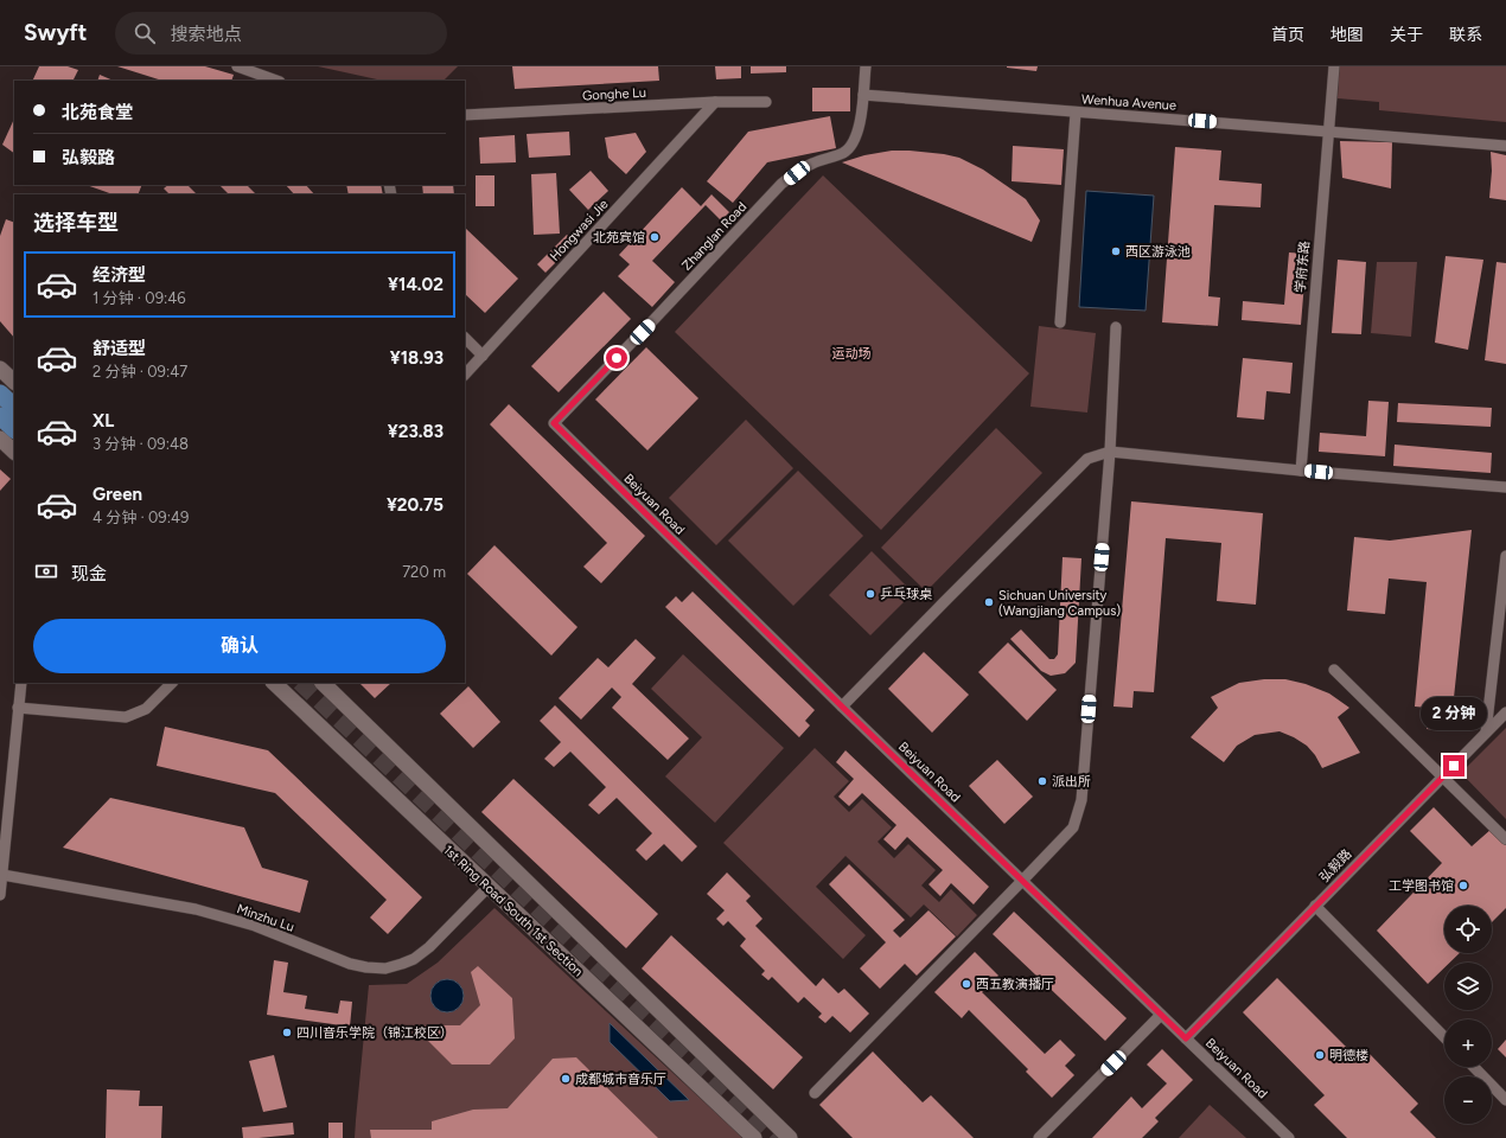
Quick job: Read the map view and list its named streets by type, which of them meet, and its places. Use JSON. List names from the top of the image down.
{
  "streets": {
    "main road": ["1st Ring Road South 1st Section"],
    "street": [
      "Gonghe Lu",
      "Wenhua Avenue",
      "Hongwasi Jie",
      "Zhanglan Road",
      "学府东路",
      "Beiyuan Road",
      "弘毅路",
      "Minzhu Lu"
    ]
  },
  "crossings": [
    ["Gonghe Lu", "Hongwasi Jie"],
    ["Wenhua Avenue", "Zhanglan Road"],
    ["Wenhua Avenue", "学府东路"],
    ["Zhanglan Road", "Beiyuan Road"],
    ["Beiyuan Road", "弘毅路"],
    ["1st Ring Road South 1st Section", "Minzhu Lu"]
  ],
  "parks": ["运动场"],
  "places": [
    "北苑宾馆",
    "西区游泳池",
    "乒乓球桌",
    "Sichuan University (Wangjiang Campus)",
    "派出所",
    "工学图书馆",
    "西五教演播厅",
    "四川音乐学院（锦江校区）",
    "明德楼",
    "成都城市音乐厅"
  ],
  "page": {
    "header": "Swyft",
    "search": "搜索地点",
    "nav": [
      "首页",
      "地图",
      "关于",
      "联系"
    ],
    "banner": ["北苑食堂", "弘毅路"],
    "heading": "选择车型",
    "list": [
      {
        "name": "经济型",
        "note": "1 分钟 · 09:46",
        "value": "¥14.02"
      },
      {
        "name": "舒适型",
        "note": "2 分钟 · 09:47",
        "value": "¥18.93"
      },
      {
        "name": "XL",
        "note": "3 分钟 · 09:48",
        "value": "¥23.83"
      },
      {
        "name": "Green",
        "note": "4 分钟 · 09:49",
        "value": "¥20.75"
      }
    ],
    "pay": ["现金", "720 m"],
    "buttons": "确认",
    "bubble": "2 分钟",
    "map_buttons": ["+", "−"]
  }
}
